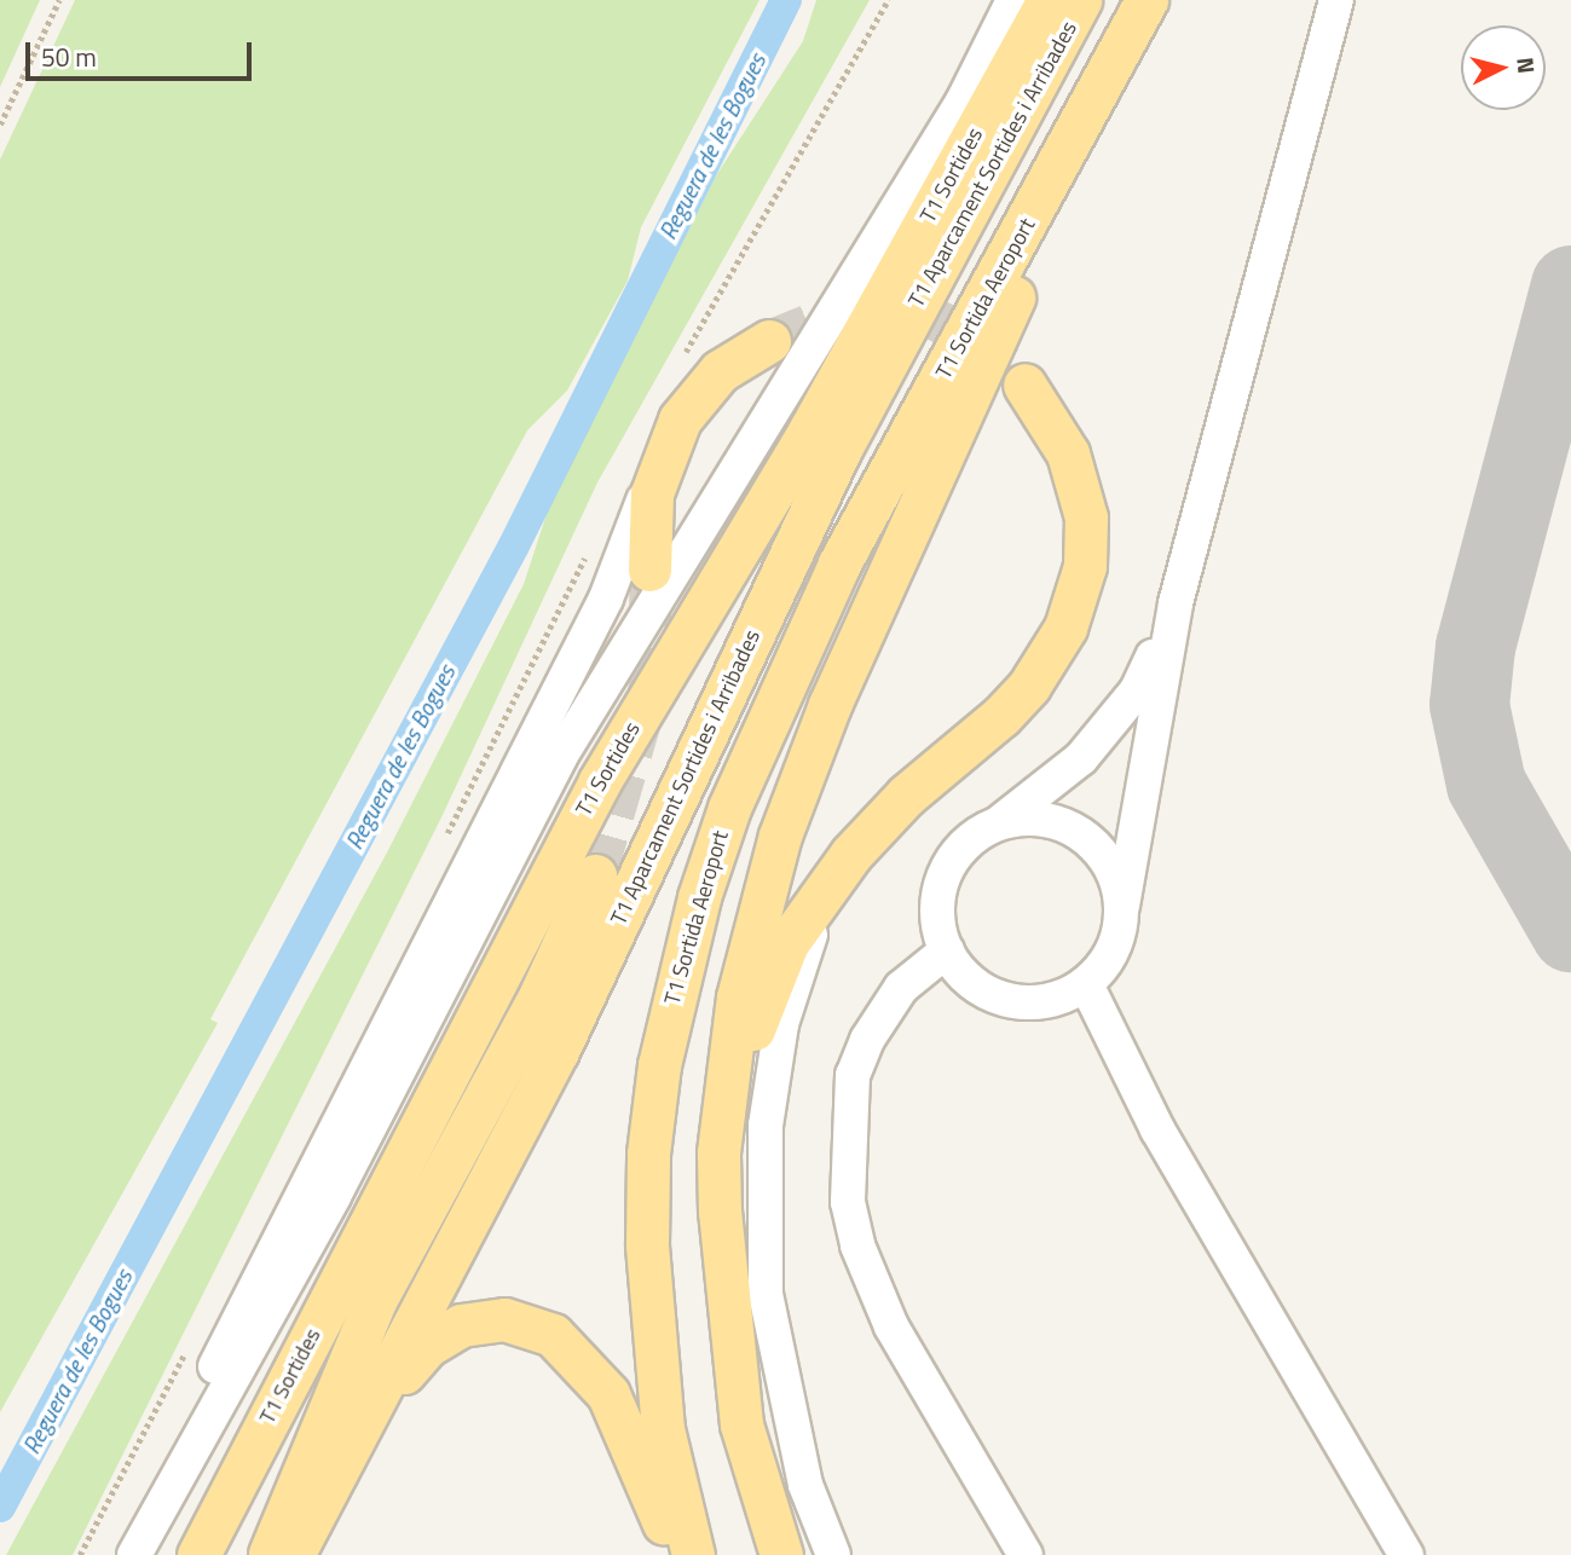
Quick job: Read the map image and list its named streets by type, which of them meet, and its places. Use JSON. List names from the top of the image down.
{
  "streets": {
    "main road": ["T1 Aparcament Sortides i Arribades", "T1 Sortides", "T1 Sortida Aeroport"]
  },
  "water": ["Reguera de les Bogues"],
  "scale_bar": "50 m",
  "north": "right"
}
